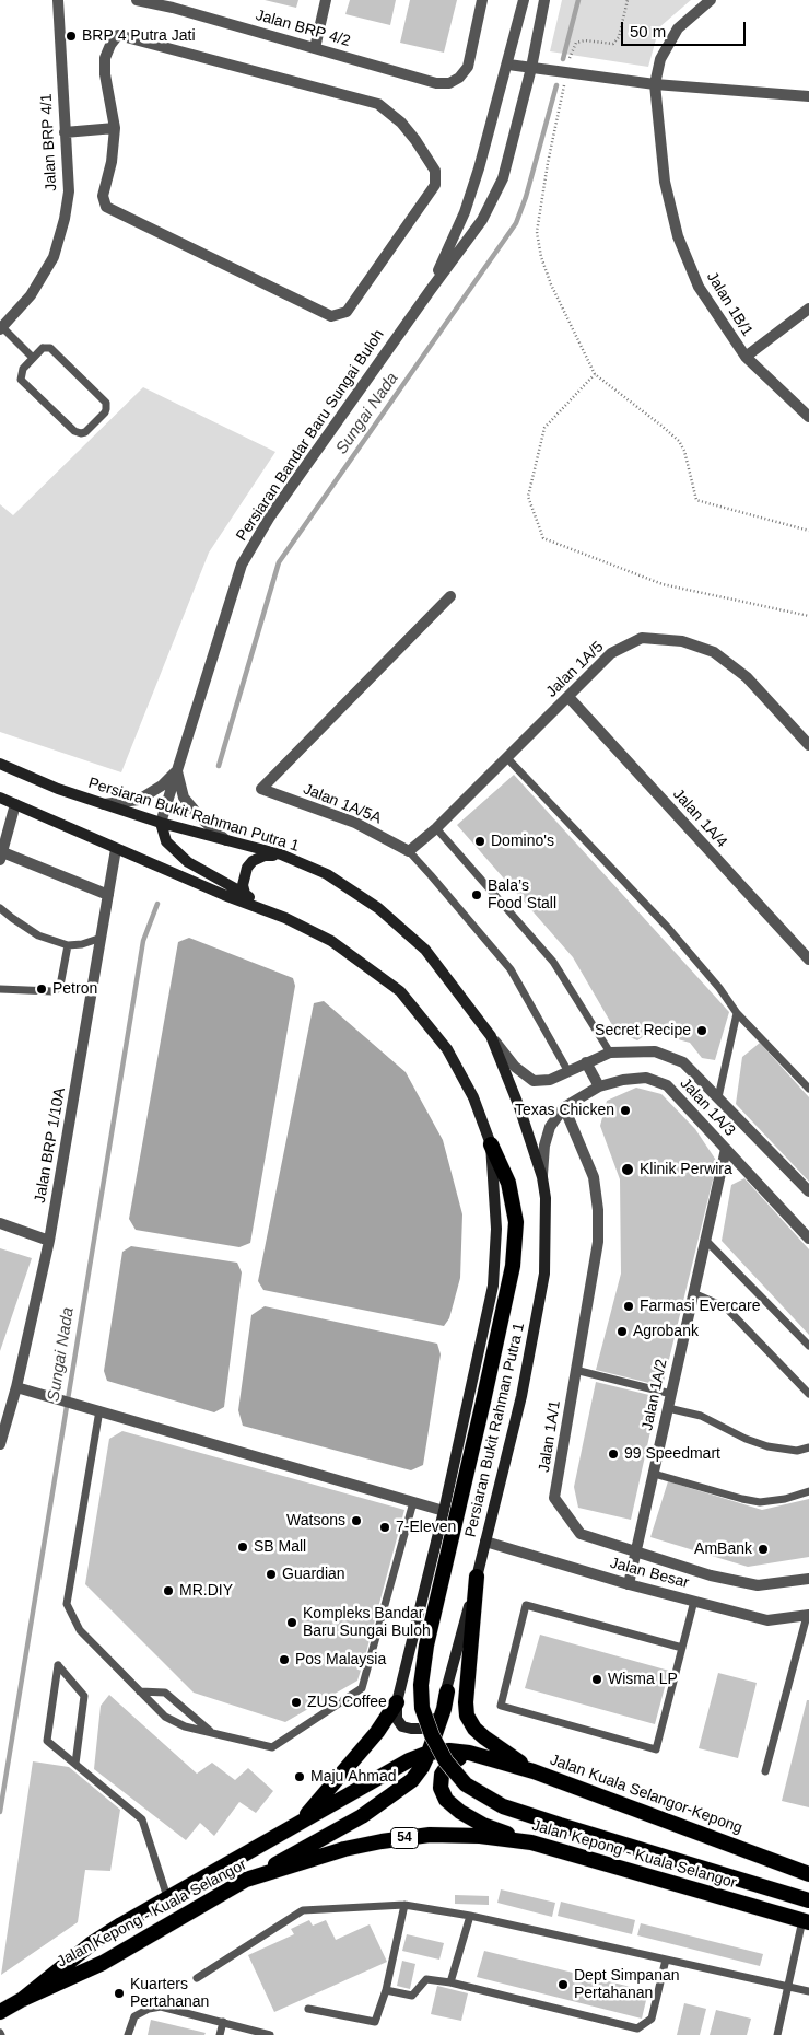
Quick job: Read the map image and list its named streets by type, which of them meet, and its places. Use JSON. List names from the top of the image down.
{
  "streets": {
    "highway": ["Jalan Kuala Selangor-Kepong", "54", "Jalan Kepong - Kuala Selangor"],
    "main road": ["Persiaran Bukit Rahman Putra 1"],
    "street": [
      "Jalan BRP 4/2",
      "Jalan BRP 4/1",
      "Jalan 1B/1",
      "Persiaran Bandar Baru Sungai Buloh",
      "Jalan 1A/5",
      "Jalan 1A/5A",
      "Jalan 1A/4",
      "Jalan 1A/3",
      "Jalan BRP 1/10A",
      "Jalan 1A/2",
      "Jalan 1A/1",
      "Jalan Besar"
    ]
  },
  "crossings": [
    ["Persiaran Bandar Baru Sungai Buloh", "Persiaran Bukit Rahman Putra 1"],
    ["Jalan 1A/5", "Jalan 1A/5A"],
    ["Jalan 1A/5", "Jalan 1A/4"],
    ["Jalan 1A/5A", "Jalan 1A/3"],
    ["Persiaran Bukit Rahman Putra 1", "Jalan 1A/3"],
    ["Persiaran Bukit Rahman Putra 1", "Jalan Besar"],
    ["Jalan 1A/3", "Jalan 1A/2"],
    ["Jalan 1A/3", "Jalan 1A/1"],
    ["Jalan 1A/2", "Jalan 1A/1"],
    ["Jalan 1A/2", "Jalan Besar"],
    ["Jalan Kuala Selangor-Kepong", "Jalan Kepong - Kuala Selangor"]
  ],
  "water": ["Sungai Nada"],
  "places": [
    "BRP 4 Putra Jati",
    "Domino's",
    "Bala’s Food Stall",
    "Petron",
    "Secret Recipe",
    "Texas Chicken",
    "Klinik Perwira",
    "Farmasi Evercare",
    "Agrobank",
    "99 Speedmart",
    "Watsons",
    "7-Eleven",
    "SB Mall",
    "AmBank",
    "Guardian",
    "MR.DIY",
    "Kompleks Bandar Baru Sungai Buloh",
    "Pos Malaysia",
    "Wisma LP",
    "ZUS Coffee",
    "Maju Ahmad",
    "Dept Simpanan Pertahanan",
    "Kuarters Pertahanan"
  ],
  "scale_bar": "50 m"
}
